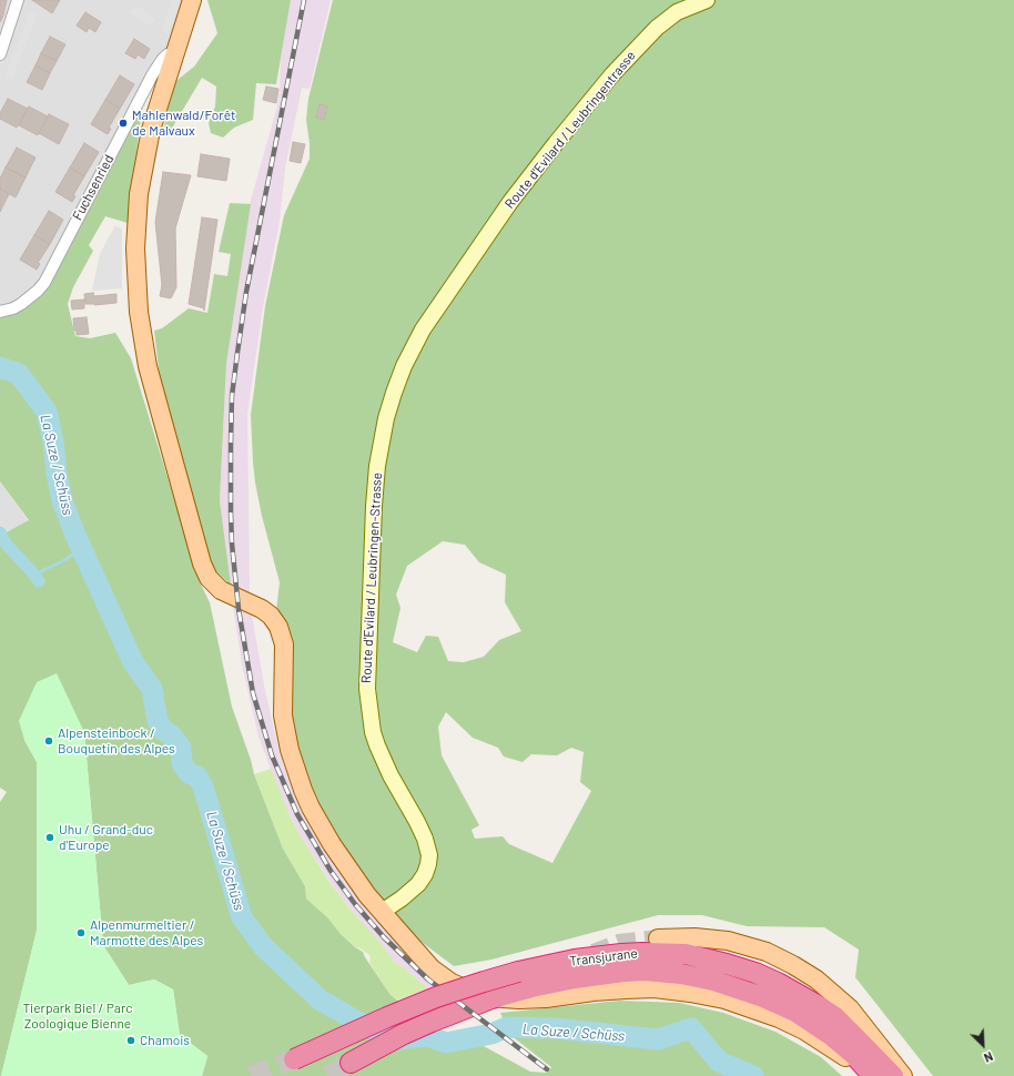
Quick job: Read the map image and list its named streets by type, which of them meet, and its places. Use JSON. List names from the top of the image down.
{
  "streets": {
    "highway": ["Transjurane"],
    "street": ["Route d'Evilard / Leubringentrasse", "Fuchsenried", "Route d'Evilard / Leubringen-Strasse"]
  },
  "crossings": [
    ["Route d'Evilard / Leubringentrasse", "Route d'Evilard / Leubringen-Strasse"]
  ],
  "water": ["La Suze / Schüss"],
  "parks": ["Tierpark Biel / Parc Zoologique Bienne"],
  "places": [
    "Mahlenwald/Forêt de Malvaux",
    "Alpensteinbock / Bouquetin des Alpes",
    "Uhu / Grand-duc d'Europe",
    "Alpenmurmeltier / Marmotte des Alpes",
    "Chamois"
  ],
  "north": "bottom right"
}
